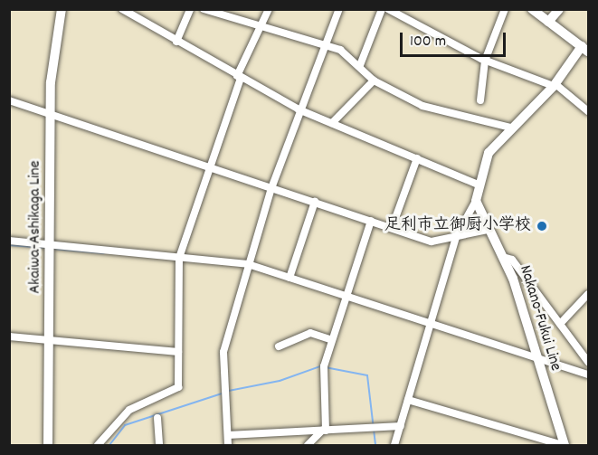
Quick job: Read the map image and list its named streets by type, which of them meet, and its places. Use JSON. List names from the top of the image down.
{
  "streets": {
    "main road": ["Akaiwa-Ashikaga Line", "Nakano-Fukui Line"]
  },
  "places": ["足利市立御厨小学校"],
  "scale_bar": "100 m"
}
